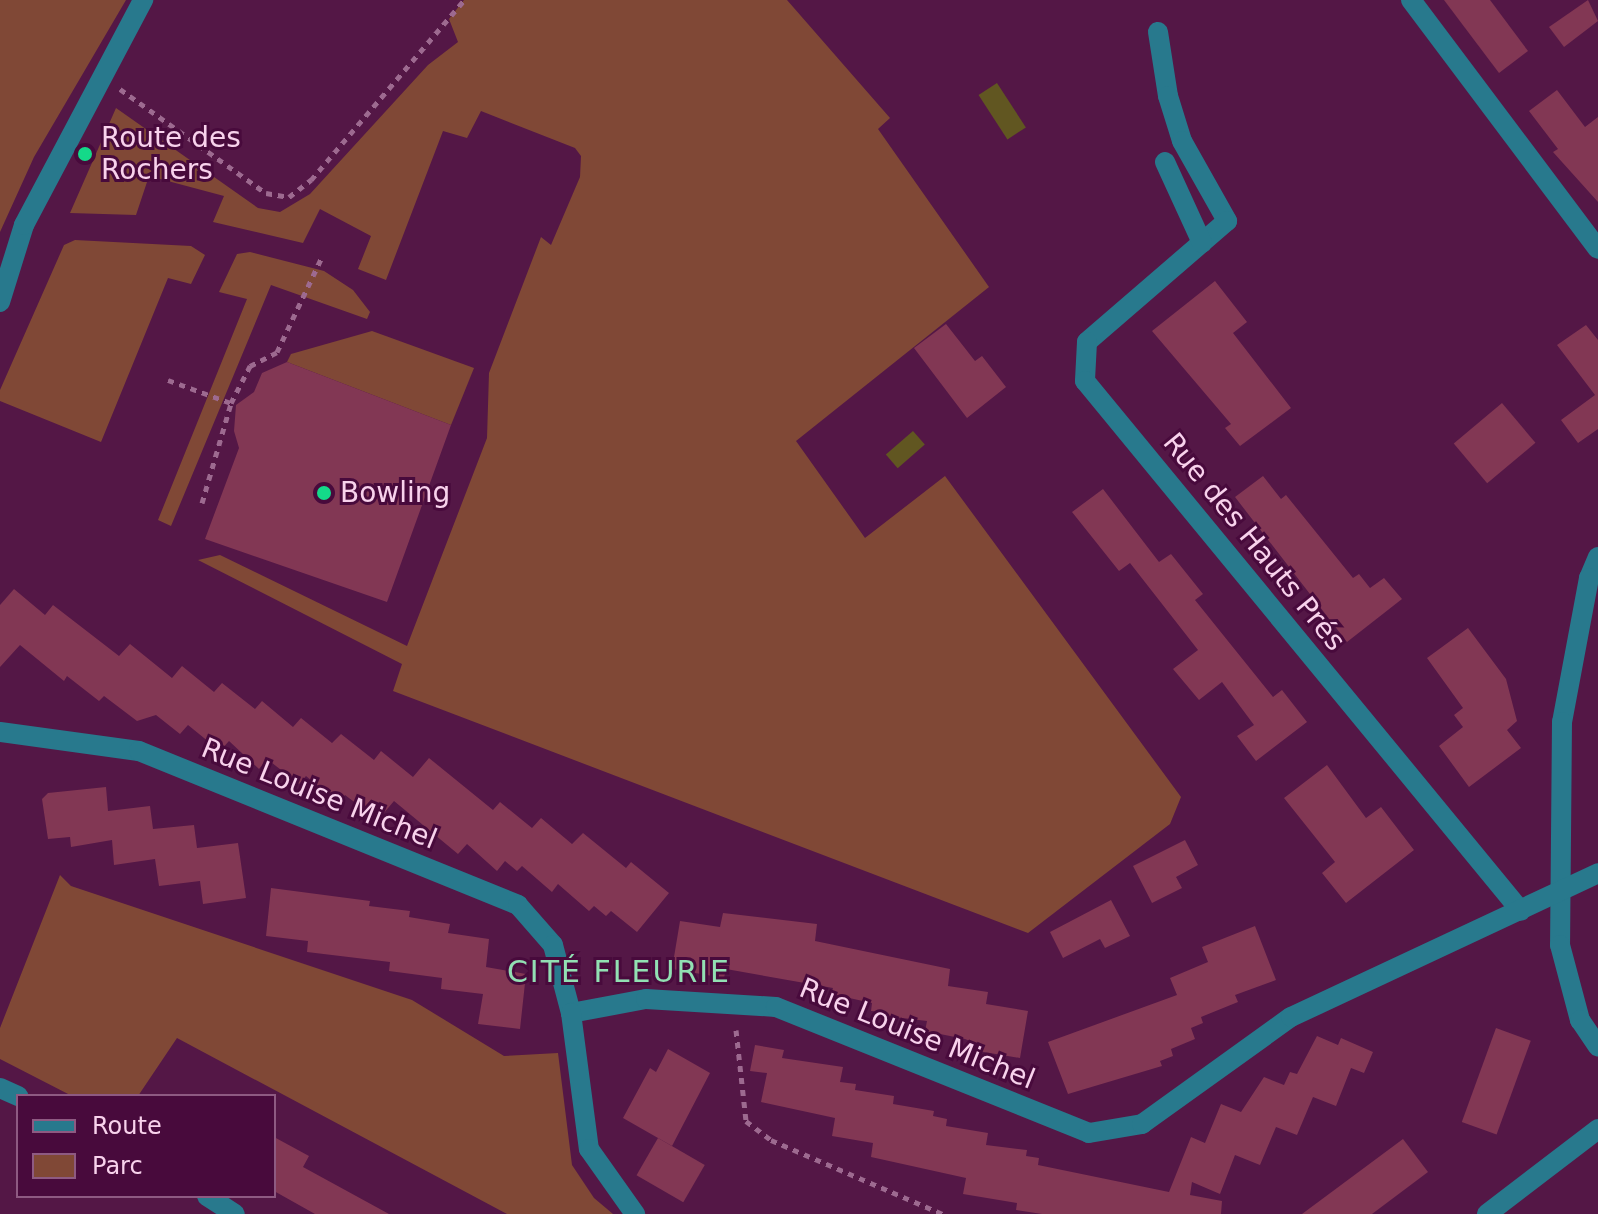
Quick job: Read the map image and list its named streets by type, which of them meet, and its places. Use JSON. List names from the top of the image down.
{
  "streets": {
    "street": ["Rue des Hauts Prés", "Rue Louise Michel"]
  },
  "crossings": [
    ["Rue des Hauts Prés", "Rue Louise Michel"]
  ],
  "districts": ["CITÉ FLEURIE"],
  "places": ["Route des Rochers", "Bowling"],
  "legend": ["Route", "Parc"]
}
